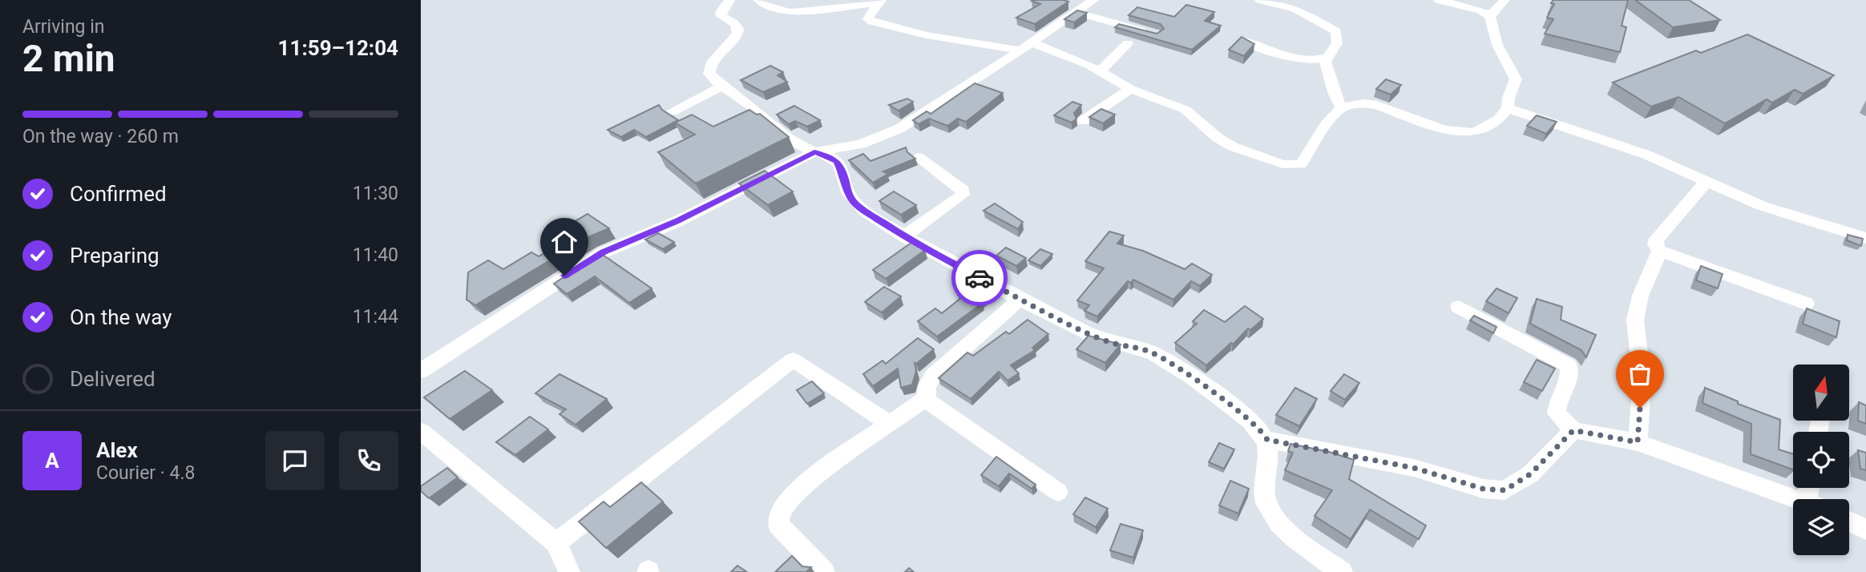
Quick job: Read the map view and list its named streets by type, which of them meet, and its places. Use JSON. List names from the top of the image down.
{
  "north": "top",
  "page": {
    "heading": ["2 min", "Arriving in", "11:59–12:04"],
    "panel": ["Alex", "Courier · 4.8"],
    "bar": "On the way · 260 m",
    "list": [
      ["Confirmed", "11:30"],
      ["Preparing", "11:40"],
      ["On the way", "11:44"],
      "Delivered"
    ],
    "round": "A"
  }
}
